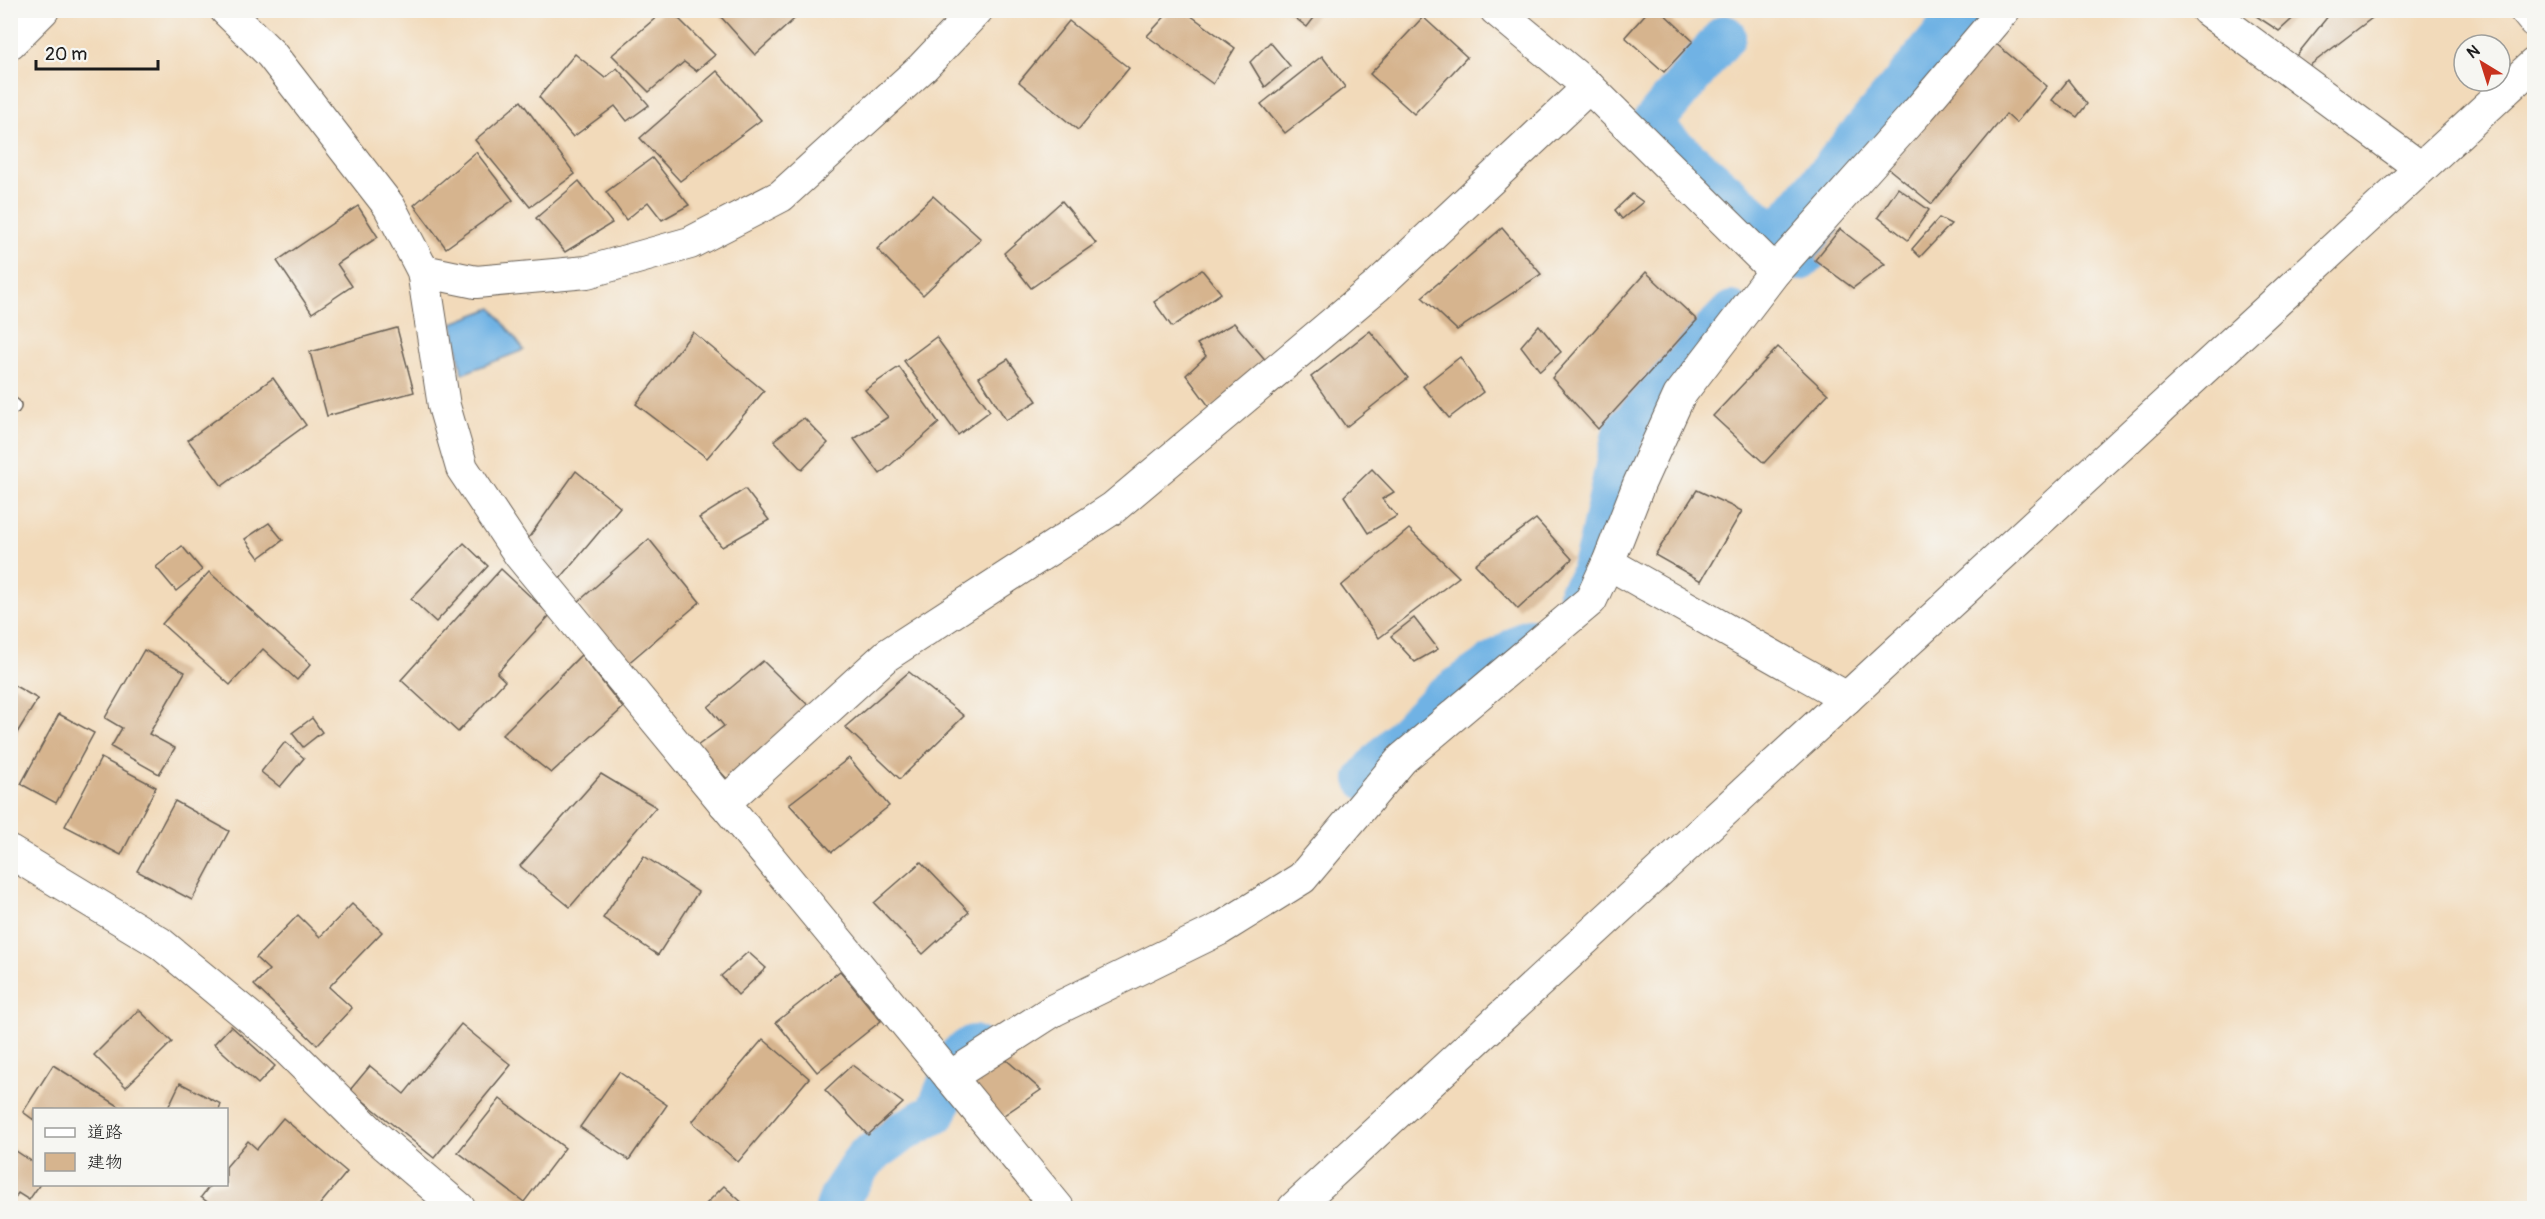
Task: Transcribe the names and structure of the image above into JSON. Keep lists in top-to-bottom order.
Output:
{
  "legend": ["道路", "建物"],
  "scale_bar": "20 m",
  "north": "top left"
}
